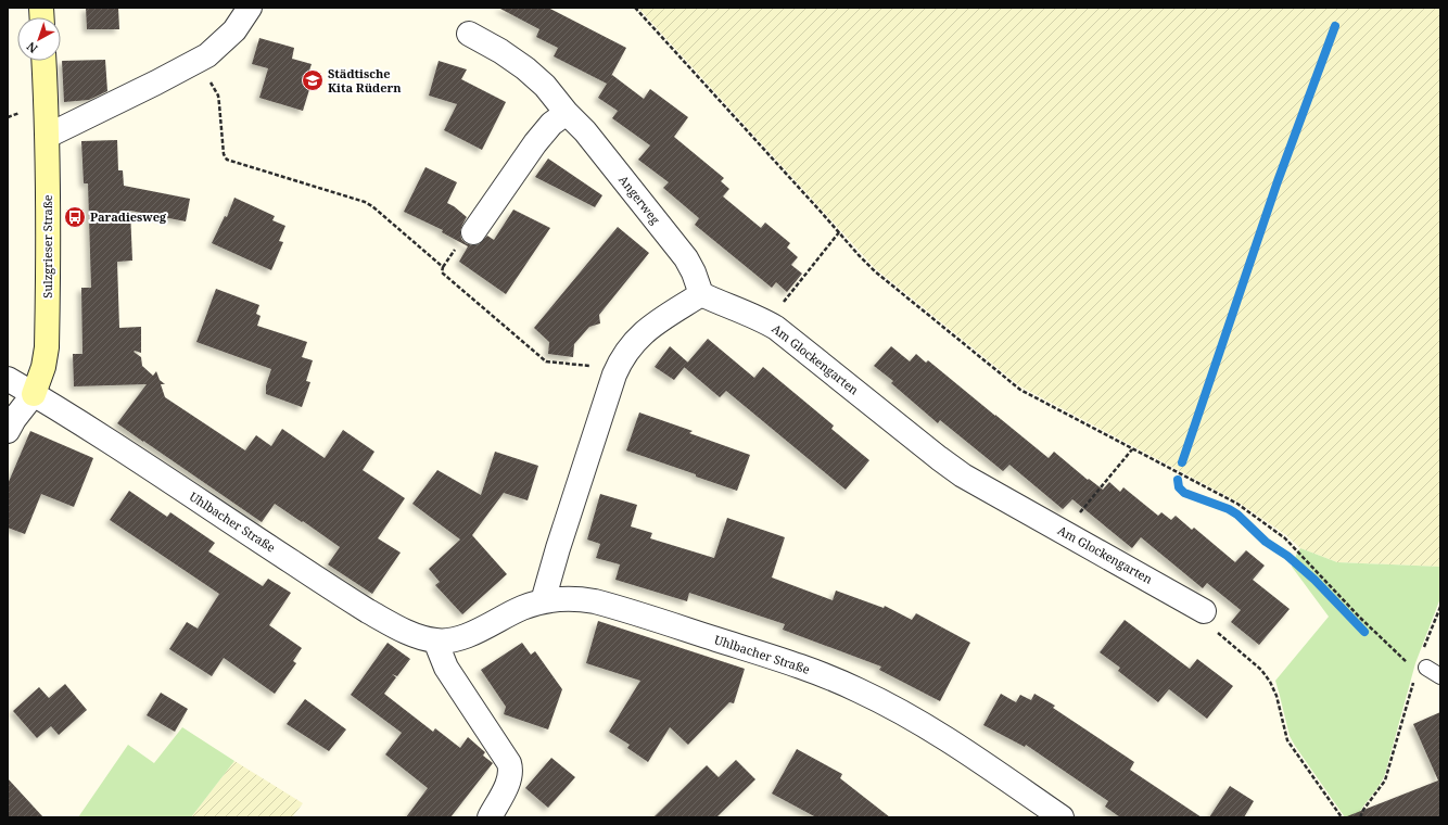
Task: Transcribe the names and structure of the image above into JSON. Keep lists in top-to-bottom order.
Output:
{
  "streets": {
    "street": [
      "Angerweg",
      "Sulzgrieser Straße",
      "Am Glockengarten",
      "Uhlbacher Straße"
    ]
  },
  "crossings": [
    ["Angerweg", "Am Glockengarten"],
    ["Sulzgrieser Straße", "Uhlbacher Straße"]
  ],
  "places": {
    "school or university": ["Städtische Kita Rüdern"],
    "bus stop": ["Paradiesweg"]
  },
  "north": "bottom left"
}
